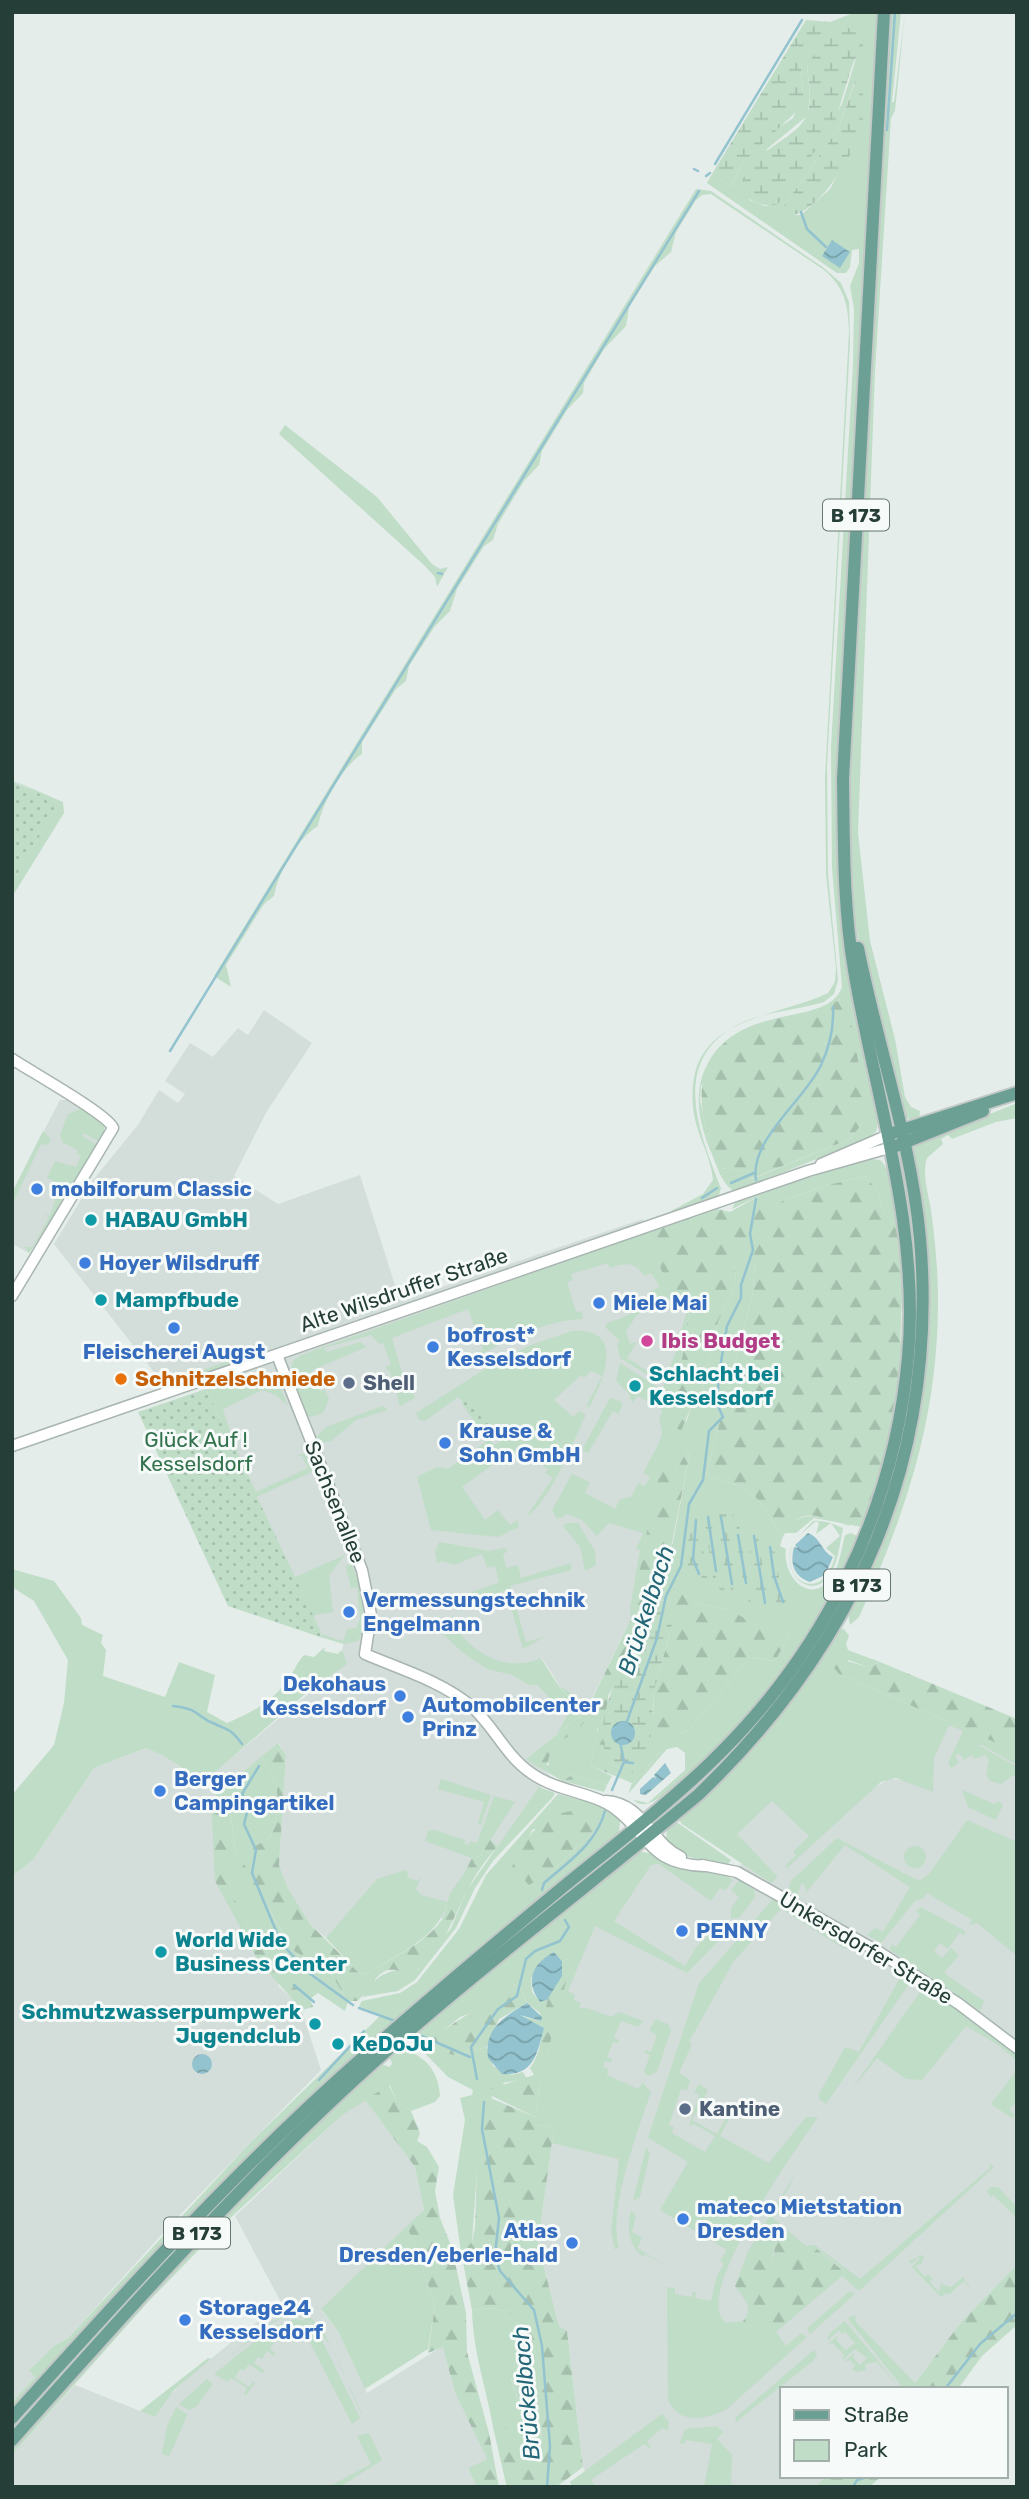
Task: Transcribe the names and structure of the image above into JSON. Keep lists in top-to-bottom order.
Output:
{
  "streets": {
    "main road": ["B 173", "Alte Wilsdruffer Straße"],
    "street": ["Sachsenallee", "Unkersdorfer Straße"]
  },
  "crossings": [
    ["B 173", "Alte Wilsdruffer Straße"],
    ["B 173", "Unkersdorfer Straße"],
    ["Alte Wilsdruffer Straße", "Sachsenallee"],
    ["Sachsenallee", "Unkersdorfer Straße"]
  ],
  "water": ["Brückelbach"],
  "parks": ["Glück Auf ! Kesselsdorf"],
  "places": [
    "mobilforum Classic",
    "HABAU GmbH",
    "Hoyer Wilsdruff",
    "Mampfbude",
    "Miele Mai",
    "Fleischerei Augst",
    "Ibis Budget",
    "bofrost* Kesselsdorf",
    "Schnitzelschmiede",
    "Shell",
    "Schlacht bei Kesselsdorf",
    "Krause & Sohn GmbH",
    "Vermessungstechnik Engelmann",
    "Dekohaus Kesselsdorf",
    "Automobilcenter Prinz",
    "Berger Campingartikel",
    "PENNY",
    "World Wide Business Center",
    "Schmutzwasserpumpwerk Jugendclub",
    "KeDoJu",
    "Kantine",
    "mateco Mietstation Dresden",
    "Atlas Dresden/eberle-hald",
    "Storage24 Kesselsdorf"
  ],
  "legend": ["Straße", "Park"]
}
